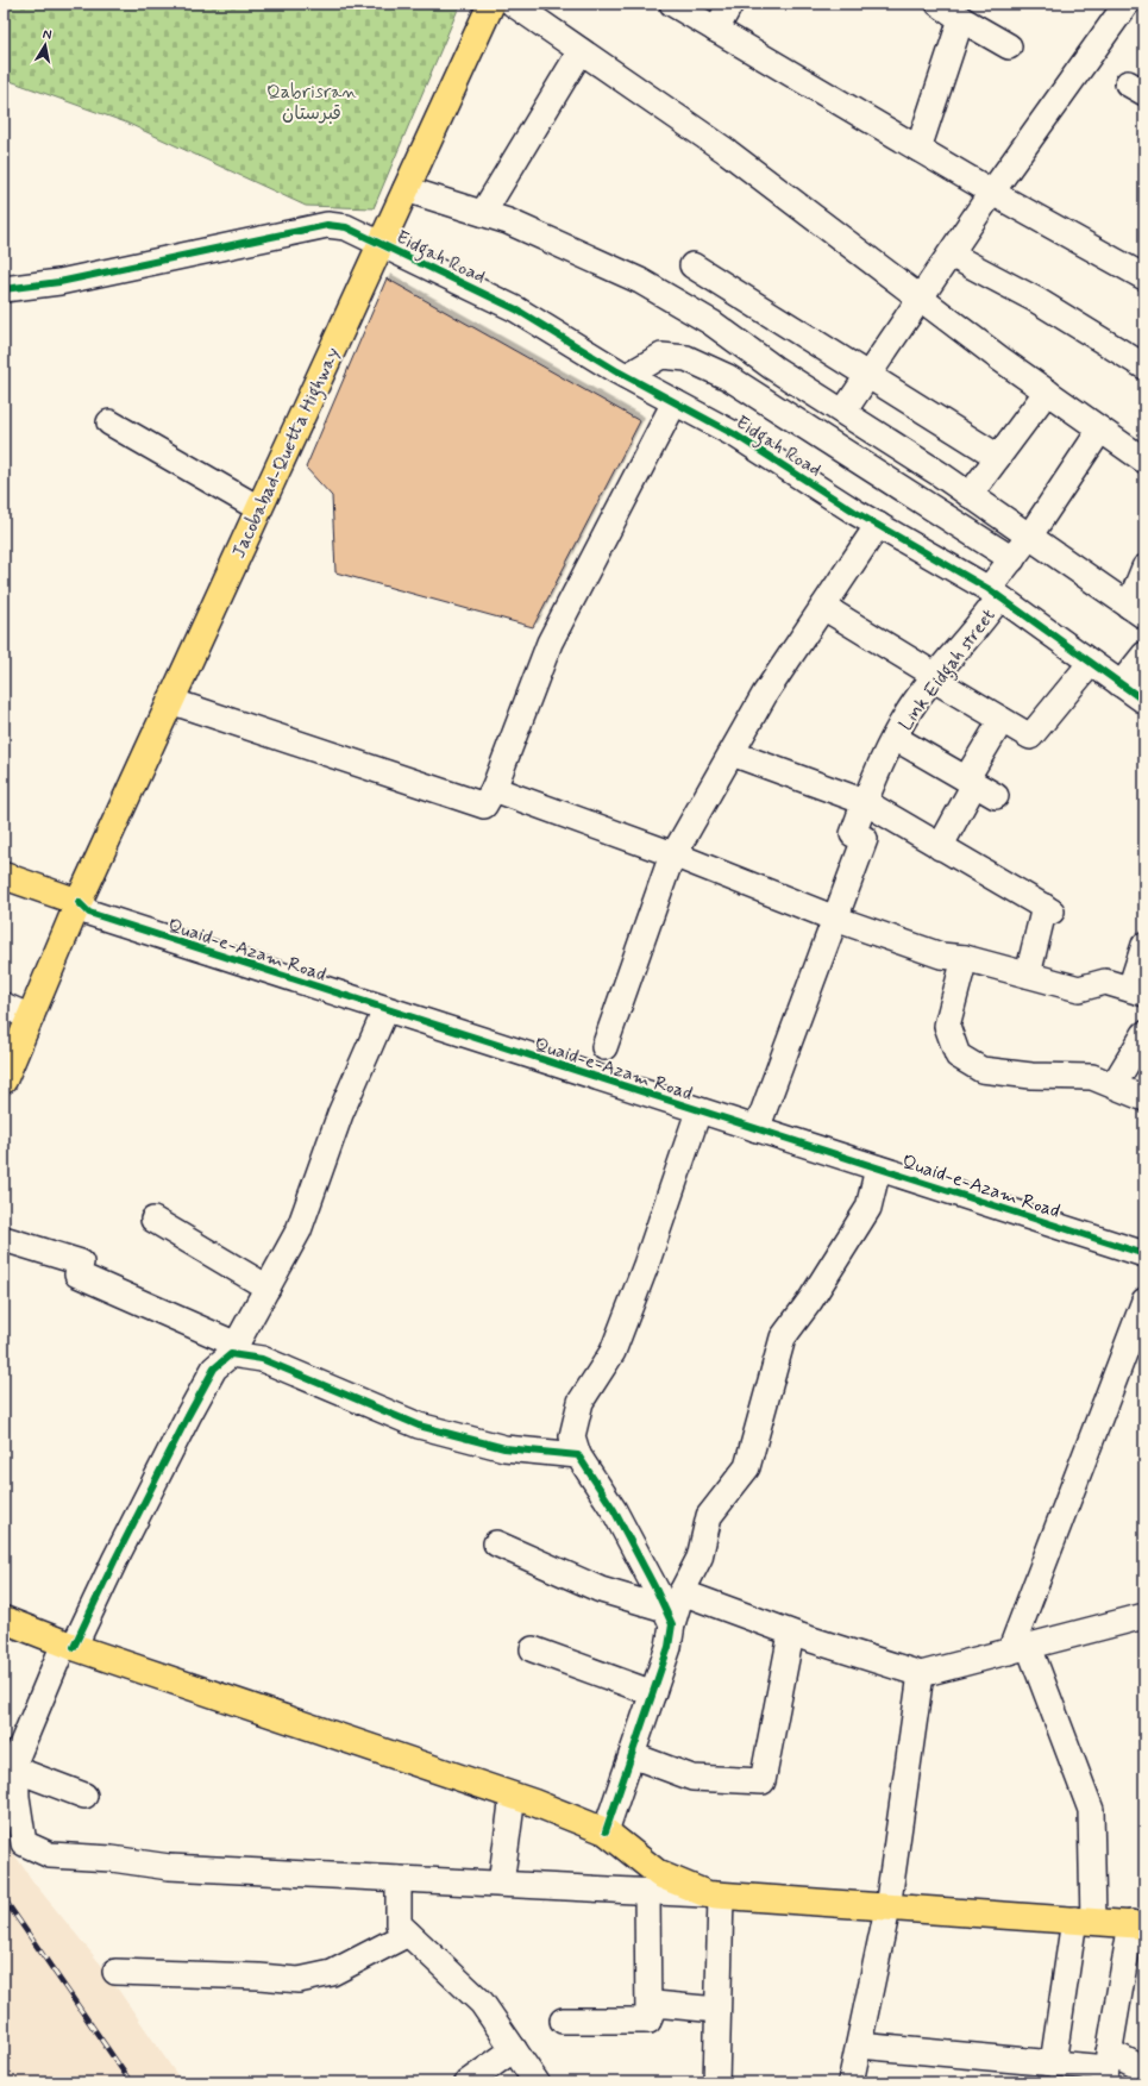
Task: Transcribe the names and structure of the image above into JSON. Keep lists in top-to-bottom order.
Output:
{
  "streets": {
    "main road": ["Jacobabad-Quetta Highway"],
    "street": ["Eidgah Road", "Link Eidgah street", "Quaid-e-Azam Road"]
  },
  "crossings": [
    ["Eidgah Road", "Jacobabad-Quetta Highway"],
    ["Eidgah Road", "Link Eidgah street"],
    ["Jacobabad-Quetta Highway", "Quaid-e-Azam Road"]
  ],
  "parks": ["Qabrisran قبرستان"],
  "north": "top"
}
